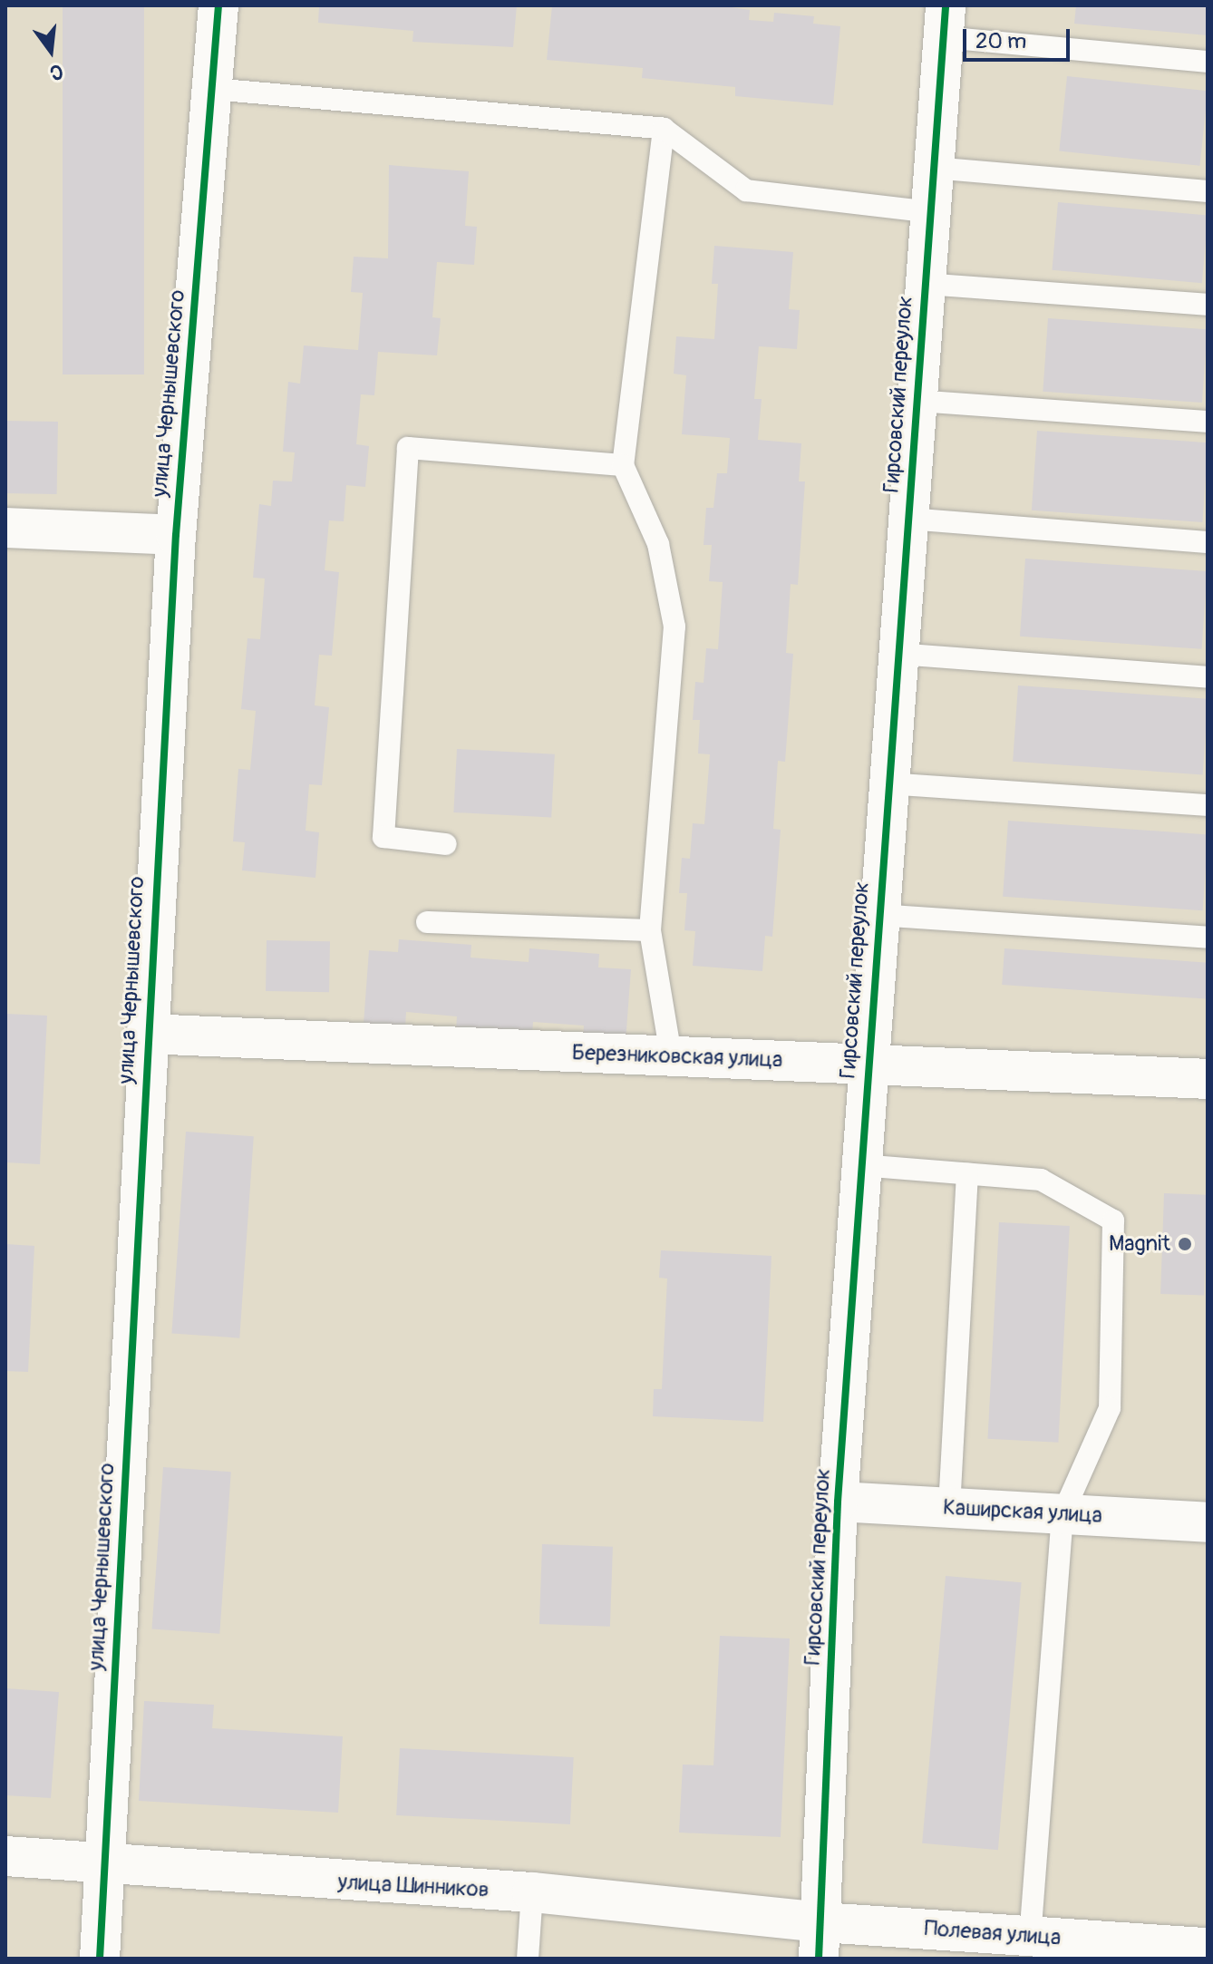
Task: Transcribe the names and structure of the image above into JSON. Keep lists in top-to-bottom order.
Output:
{
  "streets": {
    "street": [
      "улица Чернышевского",
      "Гирсовский переулок",
      "Березниковская улица",
      "Каширская улица",
      "улица Шинников",
      "Полевая улица"
    ]
  },
  "crossings": [
    ["улица Чернышевского", "Березниковская улица"],
    ["улица Чернышевского", "улица Шинников"],
    ["Гирсовский переулок", "Березниковская улица"],
    ["Гирсовский переулок", "Каширская улица"],
    ["Гирсовский переулок", "улица Шинников"],
    ["Гирсовский переулок", "Полевая улица"],
    ["улица Шинников", "Полевая улица"]
  ],
  "places": ["Magnit"],
  "scale_bar": "20 m",
  "north": "bottom"
}
